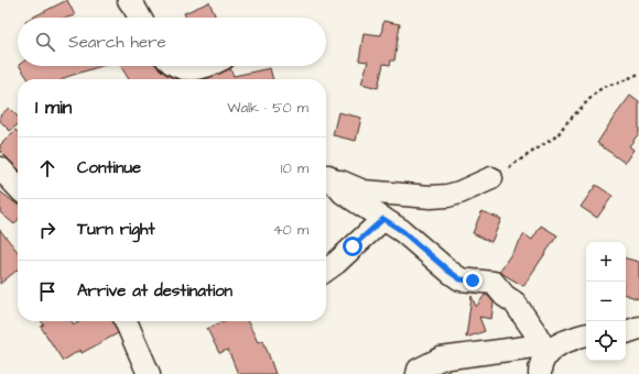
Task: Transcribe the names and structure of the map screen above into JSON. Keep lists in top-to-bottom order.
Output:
{
  "page": {
    "search": "Search here",
    "heading": ["1 min", "Walk · 50 m"],
    "list": [
      ["Continue", "10 m"],
      ["Turn right", "40 m"],
      "Arrive at destination"
    ],
    "map_buttons": ["+", "−"]
  }
}
